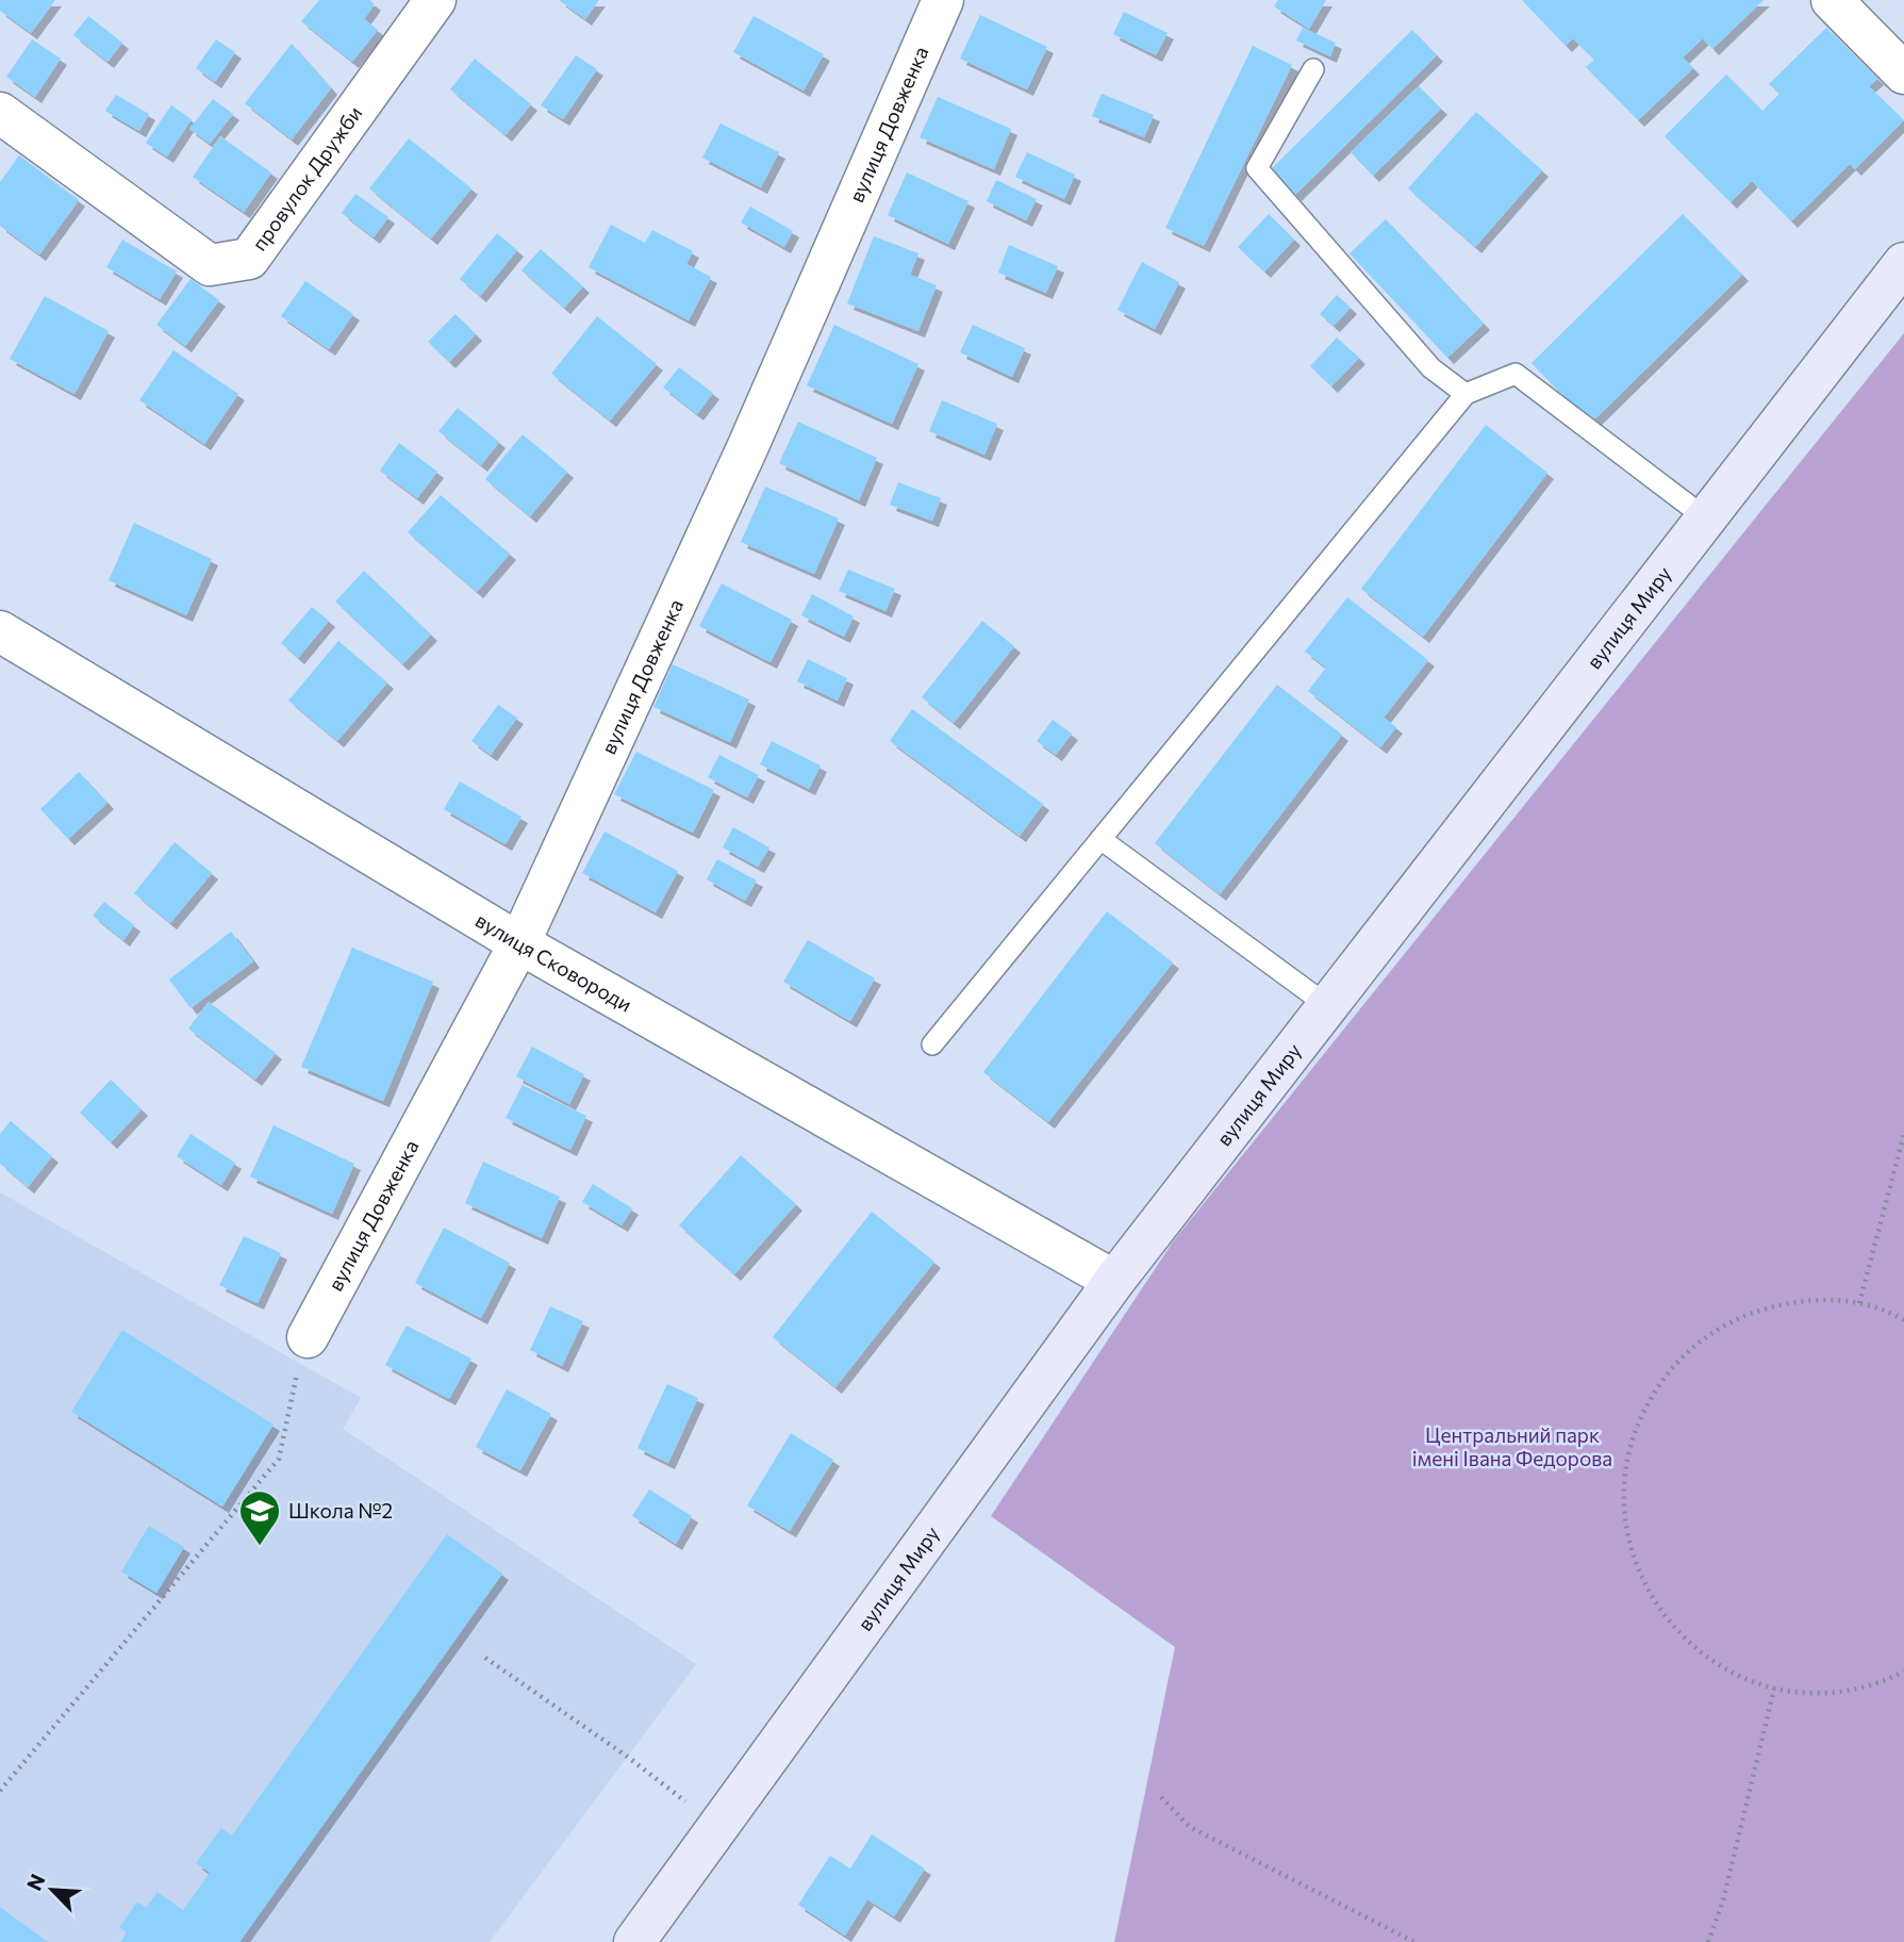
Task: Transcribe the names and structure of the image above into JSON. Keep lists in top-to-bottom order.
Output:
{
  "streets": {
    "main road": ["вулиця Миру"],
    "street": ["вулиця Довженка", "провулок Дружби", "вулиця Сковороди"]
  },
  "crossings": [
    ["вулиця Довженка", "вулиця Сковороди"],
    ["вулиця Миру", "вулиця Сковороди"]
  ],
  "parks": ["Центральний парк імені Івана Федорова"],
  "places": {
    "school or university": ["Школа №2"]
  },
  "north": "top left"
}
